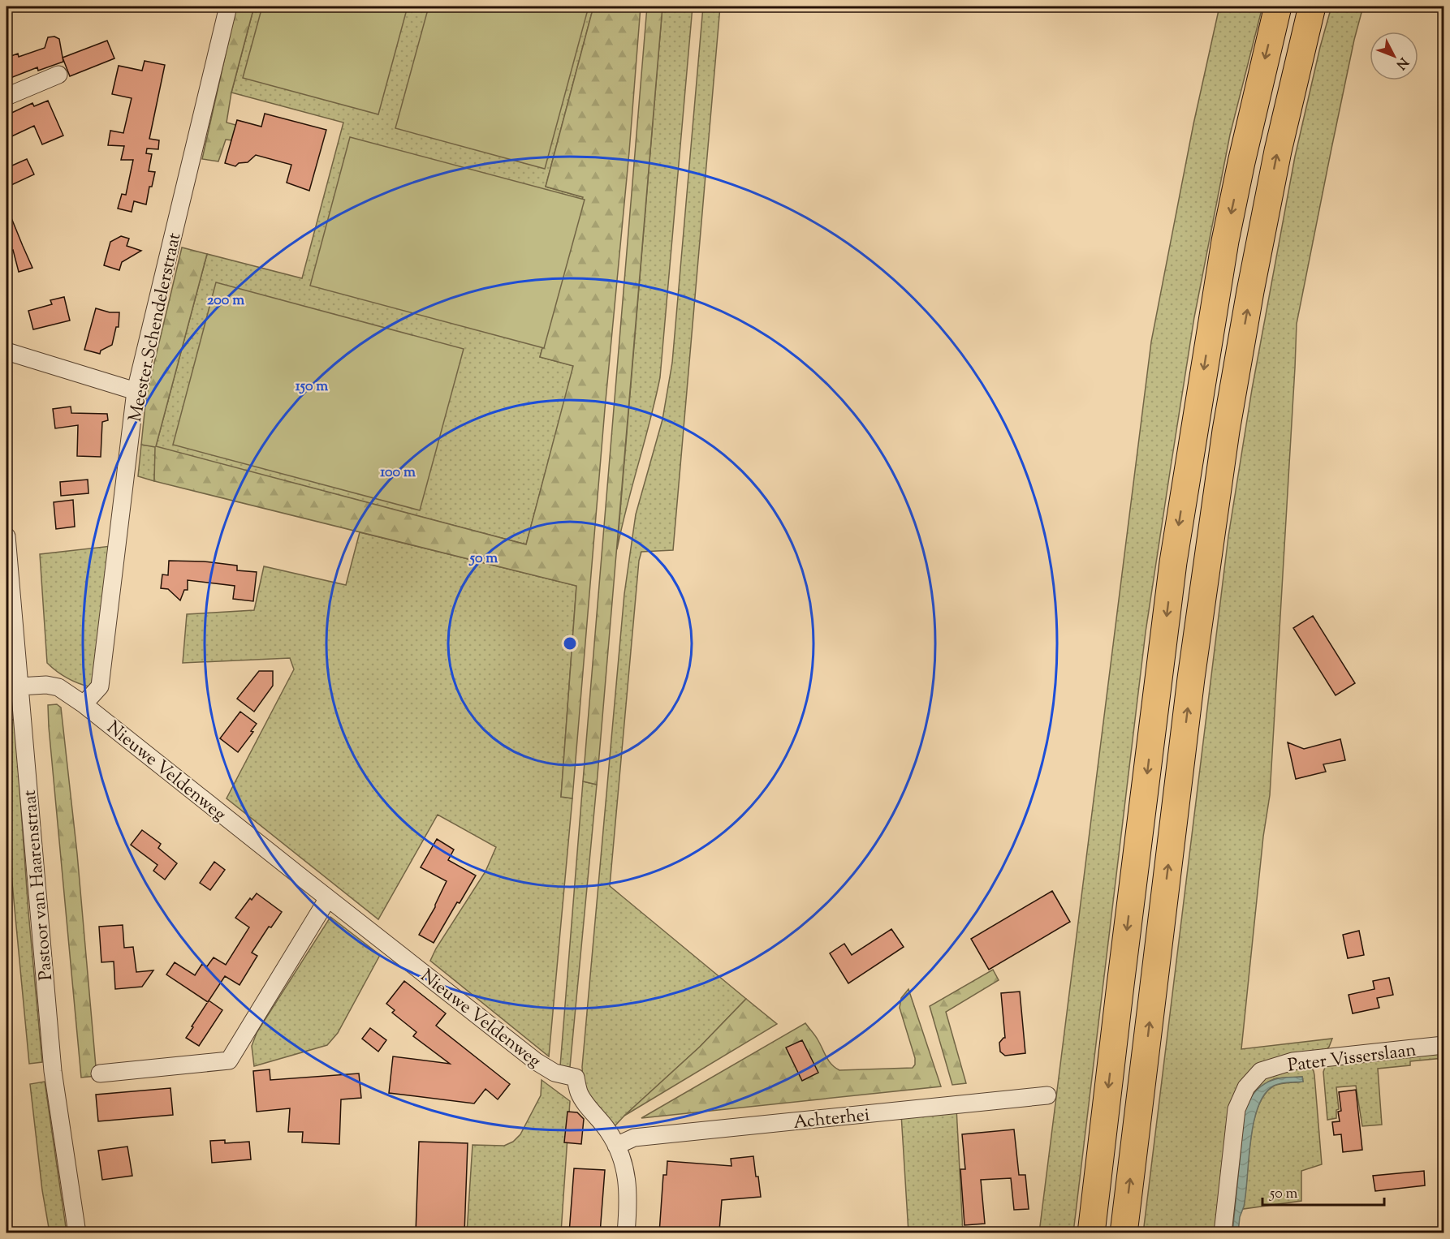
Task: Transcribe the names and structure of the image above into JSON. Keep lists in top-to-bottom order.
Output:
{
  "streets": {
    "street": [
      "Meester Schendelerstraat",
      "Nieuwe Veldenweg",
      "Pastoor van Haarenstraat",
      "Pater Visserslaan",
      "Achterhei"
    ]
  },
  "crossings": [
    ["Meester Schendelerstraat", "Nieuwe Veldenweg"],
    ["Nieuwe Veldenweg", "Pastoor van Haarenstraat"],
    ["Nieuwe Veldenweg", "Achterhei"]
  ],
  "scale_bar": "50 m",
  "north": "bottom right",
  "rings": [
    "200 m",
    "150 m",
    "100 m",
    "50 m"
  ]
}
